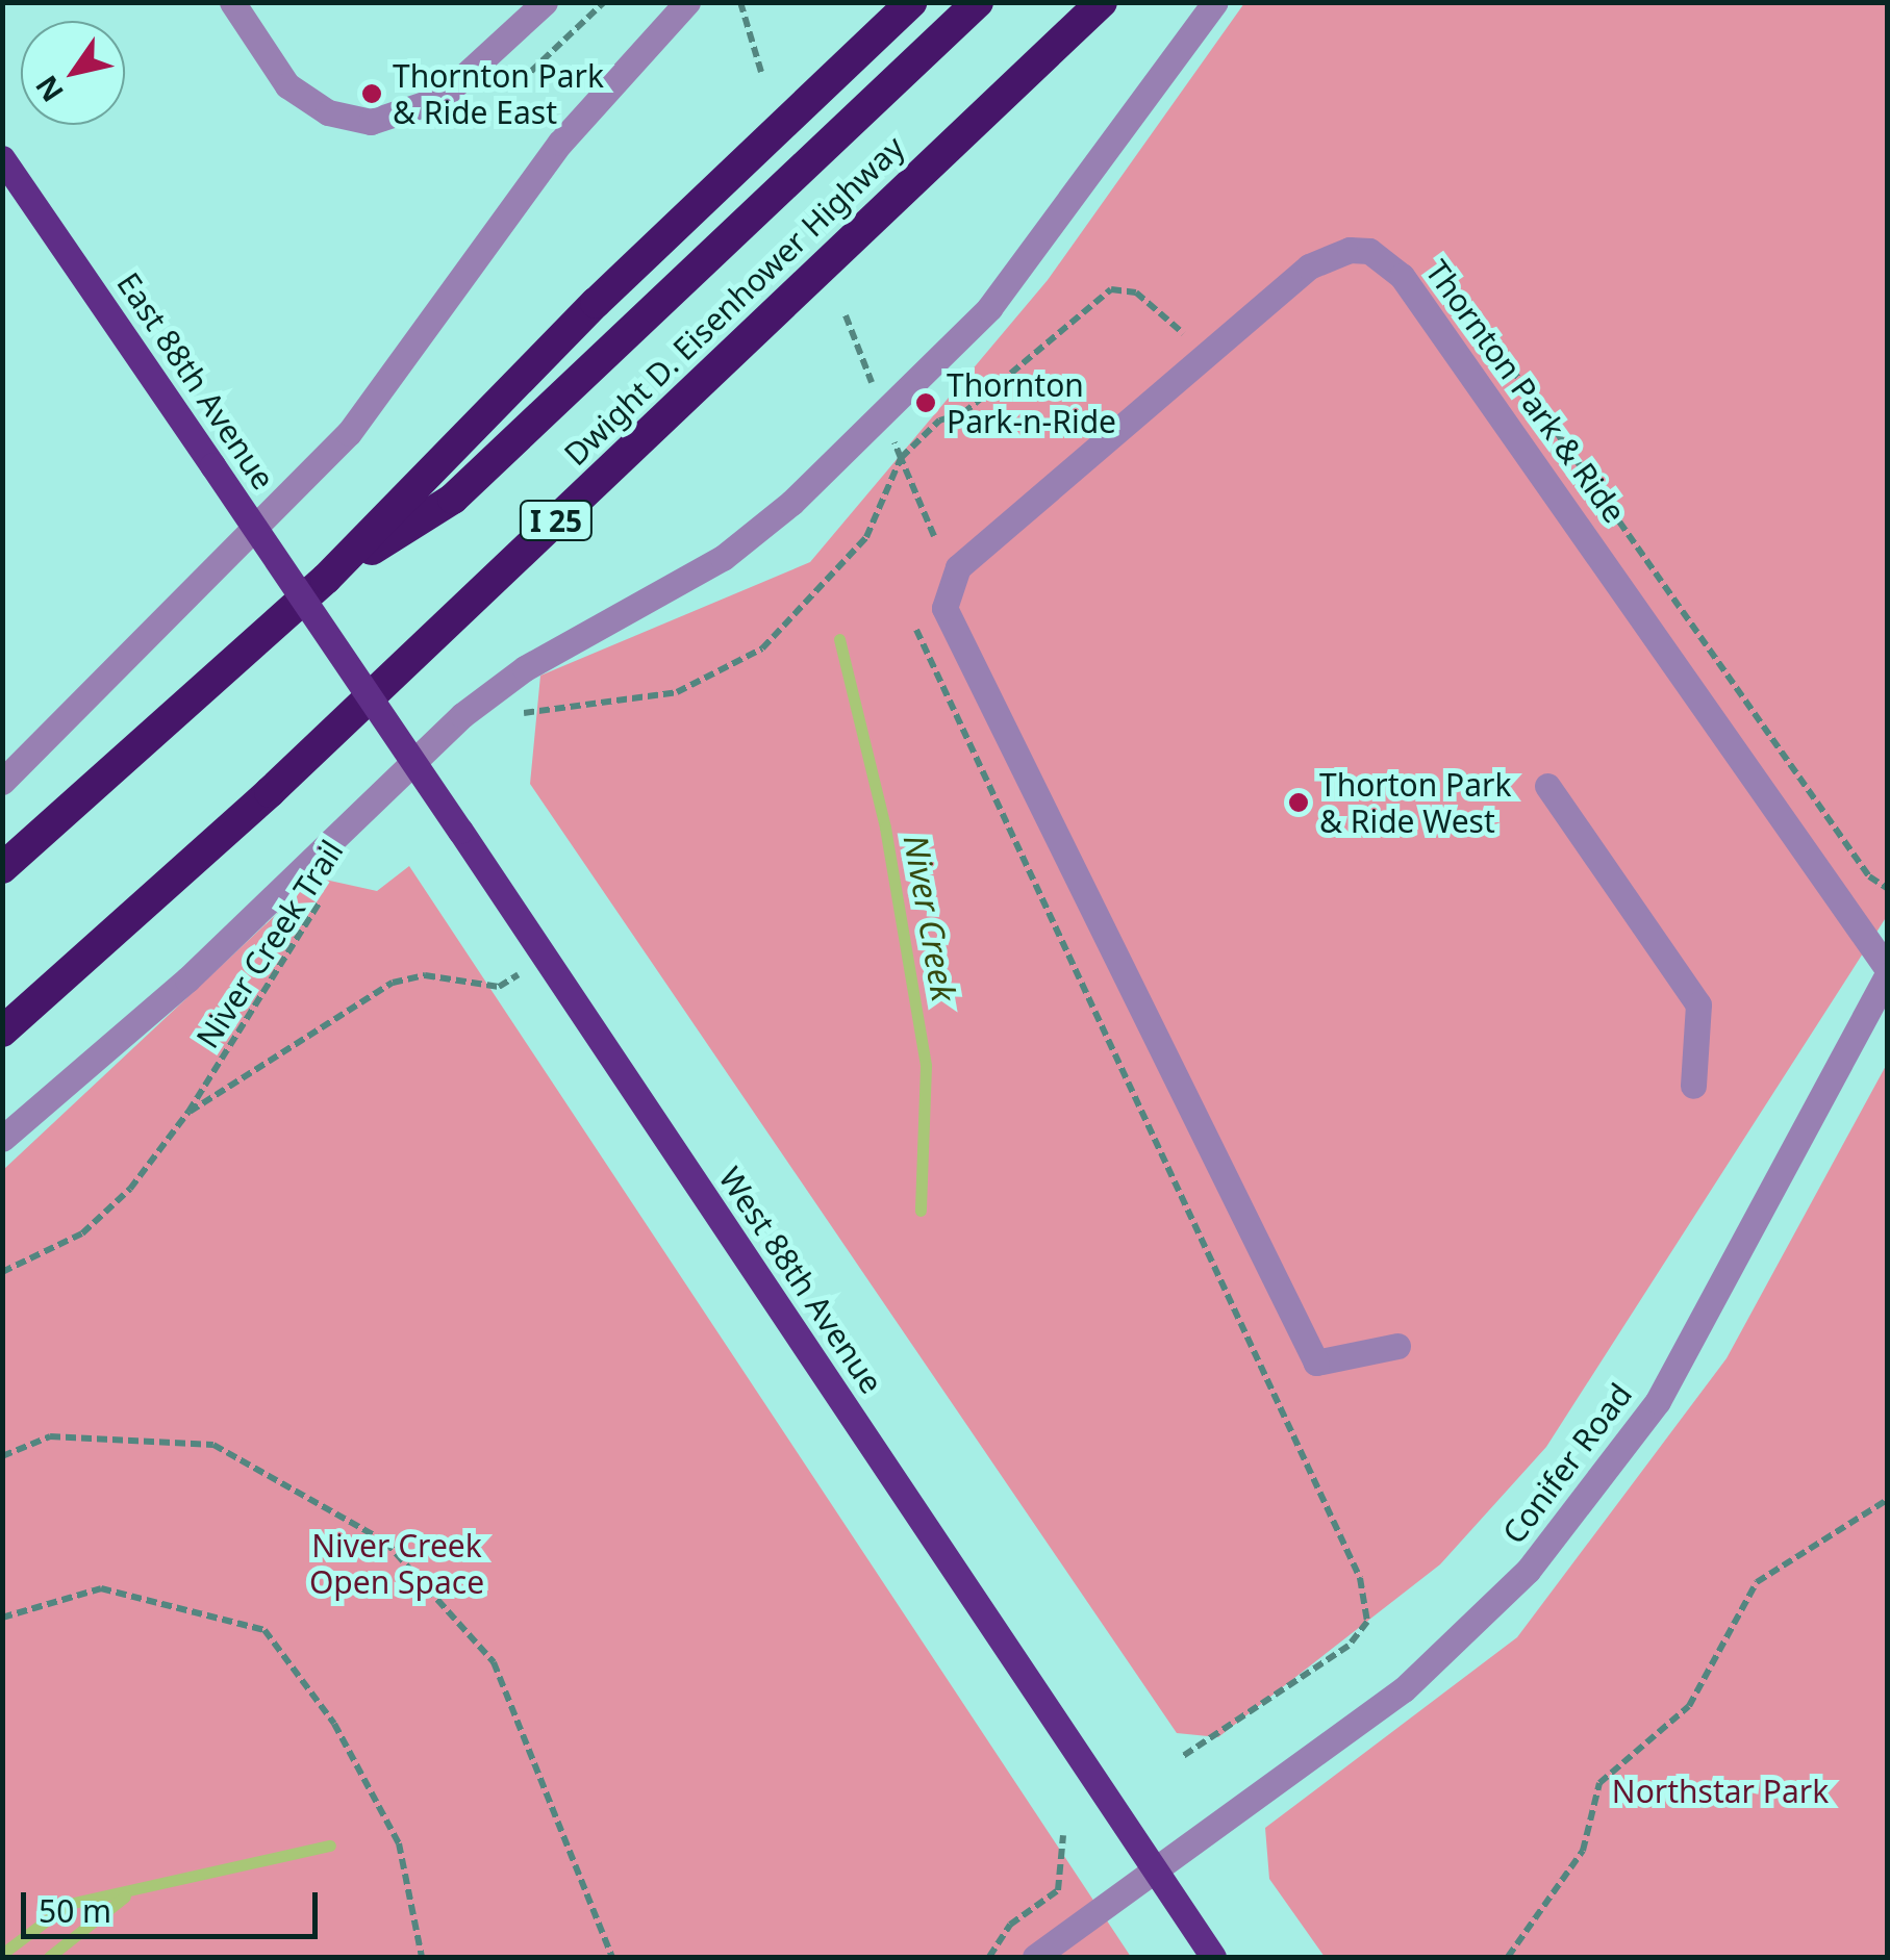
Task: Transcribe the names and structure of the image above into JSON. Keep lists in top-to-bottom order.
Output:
{
  "streets": {
    "highway": ["Dwight D. Eisenhower Highway", "I 25"],
    "main road": ["East 88th Avenue", "West 88th Avenue"],
    "street": ["Thornton Park & Ride", "Conifer Road"],
    "path": ["Niver Creek Trail"]
  },
  "crossings": [
    ["East 88th Avenue", "West 88th Avenue"],
    ["Thornton Park & Ride", "Conifer Road"],
    ["West 88th Avenue", "Conifer Road"]
  ],
  "water": ["Niver Creek"],
  "parks": ["Niver Creek Open Space", "Northstar Park"],
  "places": ["Thornton Park & Ride East", "Thornton Park-n-Ride", "Thorton Park & Ride West"],
  "scale_bar": "50 m",
  "north": "bottom left"
}
